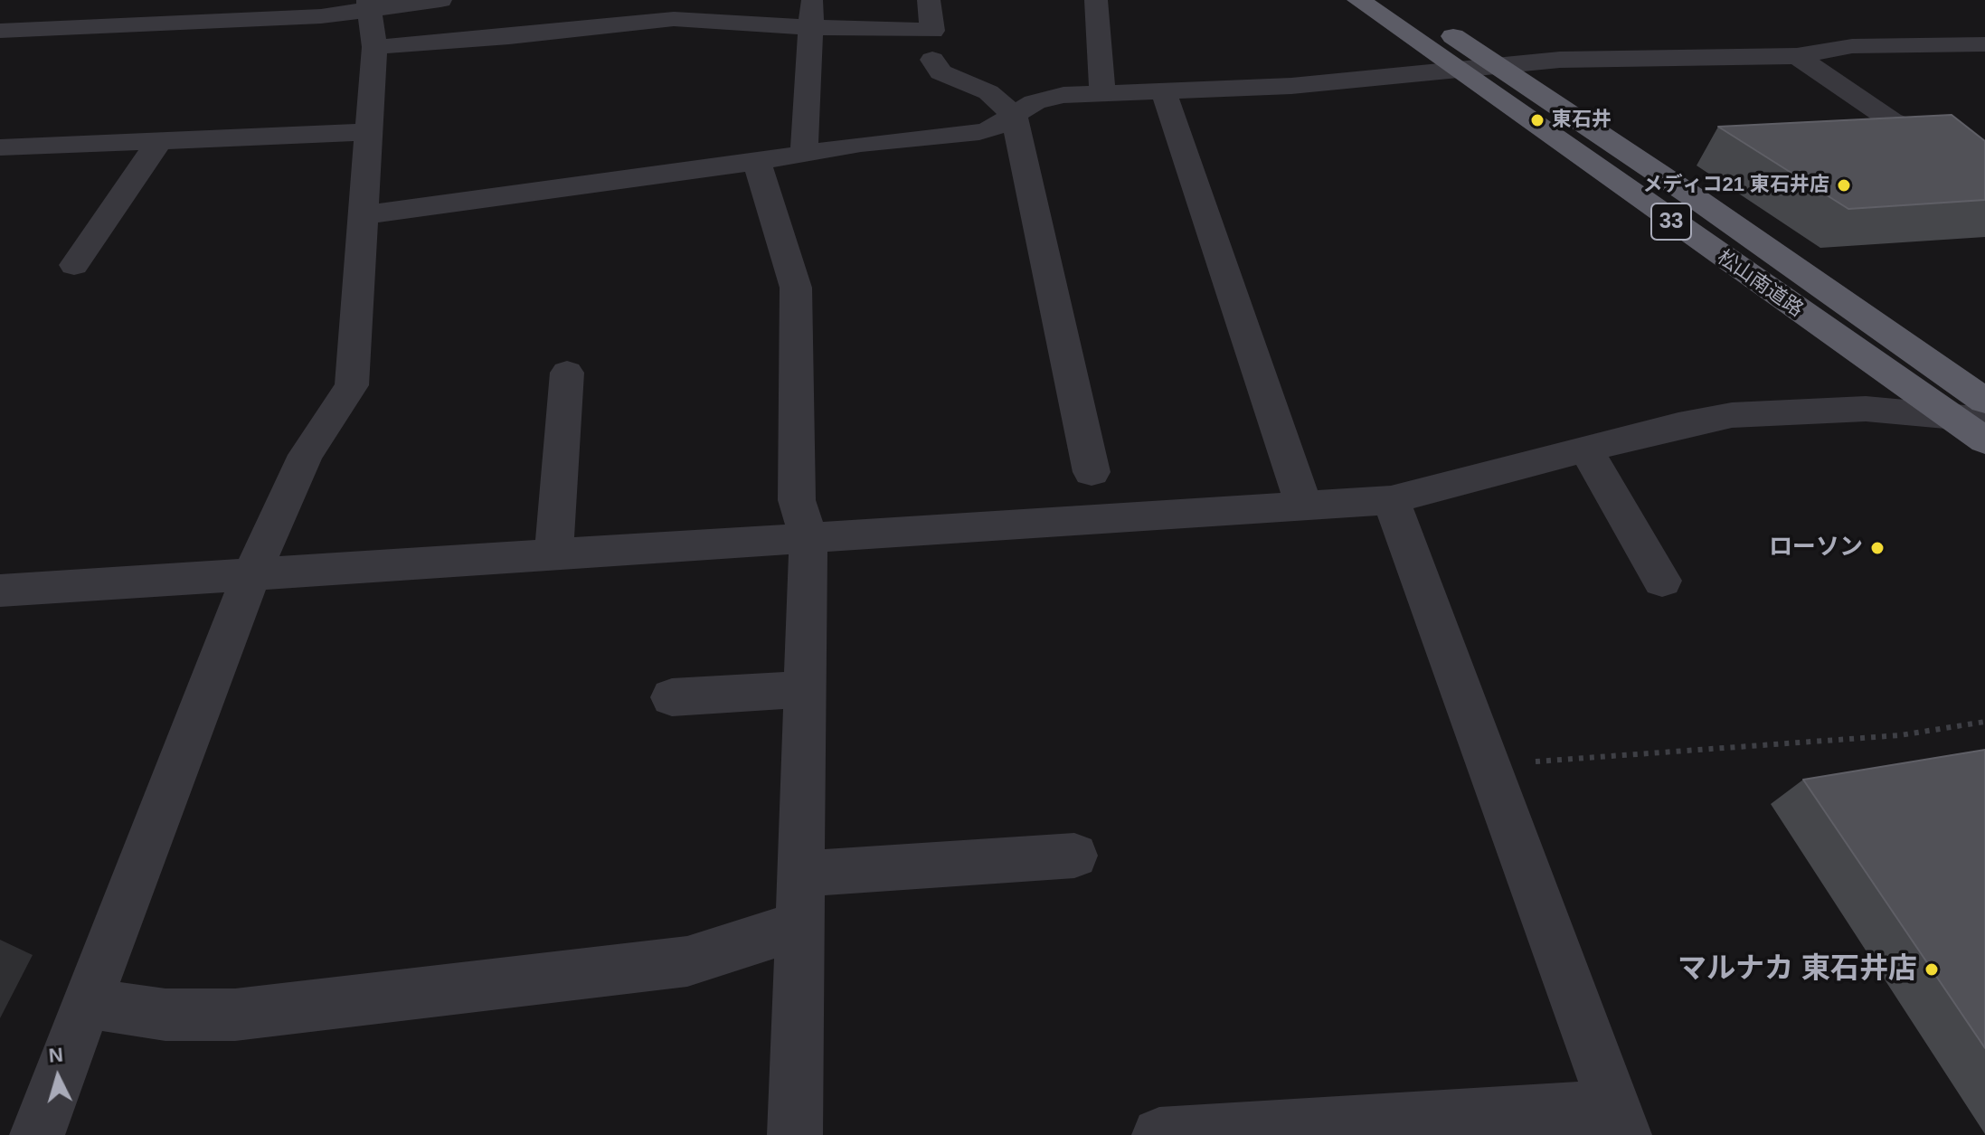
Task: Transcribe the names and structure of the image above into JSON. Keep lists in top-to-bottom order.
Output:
{
  "streets": {
    "highway": ["33", "松山南道路"]
  },
  "places": [
    "東石井",
    "メディコ21 東石井店",
    "ローソン",
    "マルナカ 東石井店"
  ],
  "north": "top"
}
